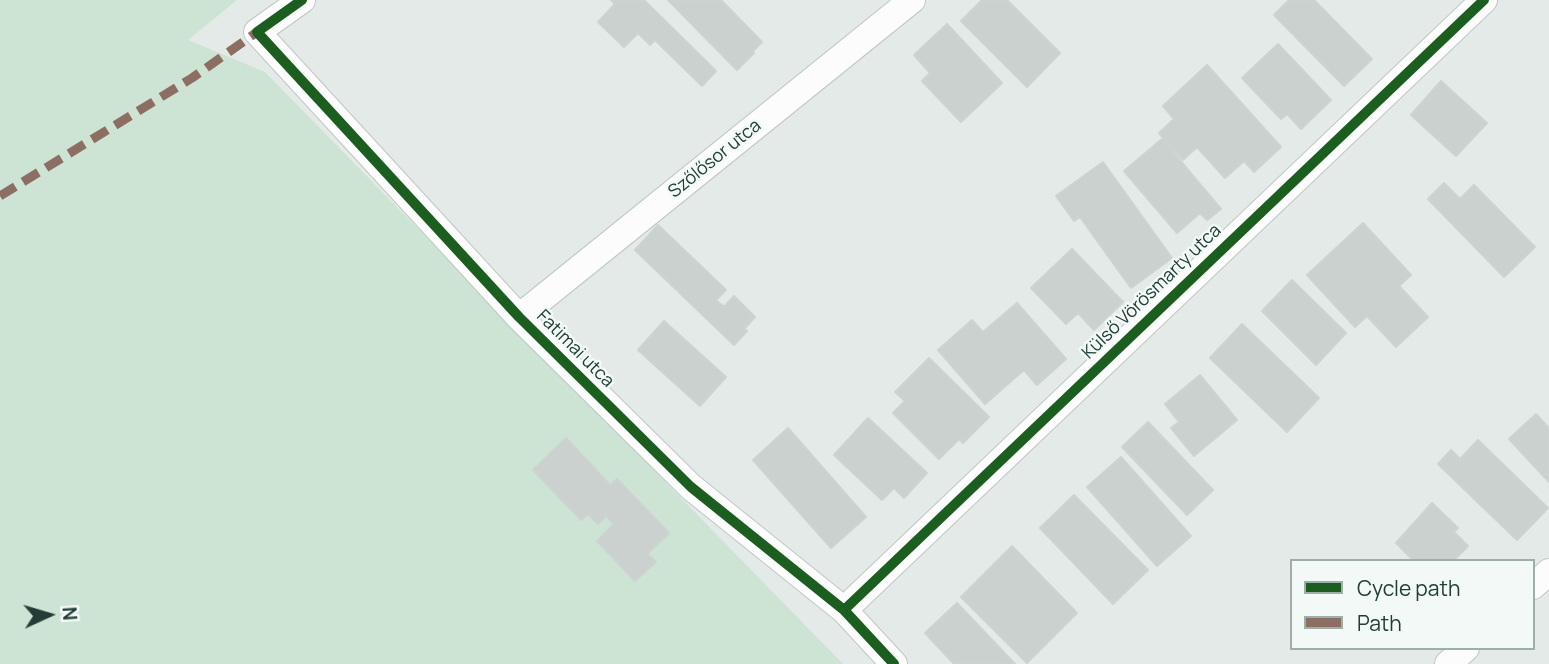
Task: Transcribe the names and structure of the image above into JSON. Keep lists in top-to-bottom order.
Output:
{
  "streets": {
    "street": ["Szőlősor utca", "Külső Vörösmarty utca", "Fatimai utca"]
  },
  "crossings": [
    ["Szőlősor utca", "Fatimai utca"],
    ["Külső Vörösmarty utca", "Fatimai utca"]
  ],
  "legend": ["Cycle path", "Path"],
  "north": "right"
}
